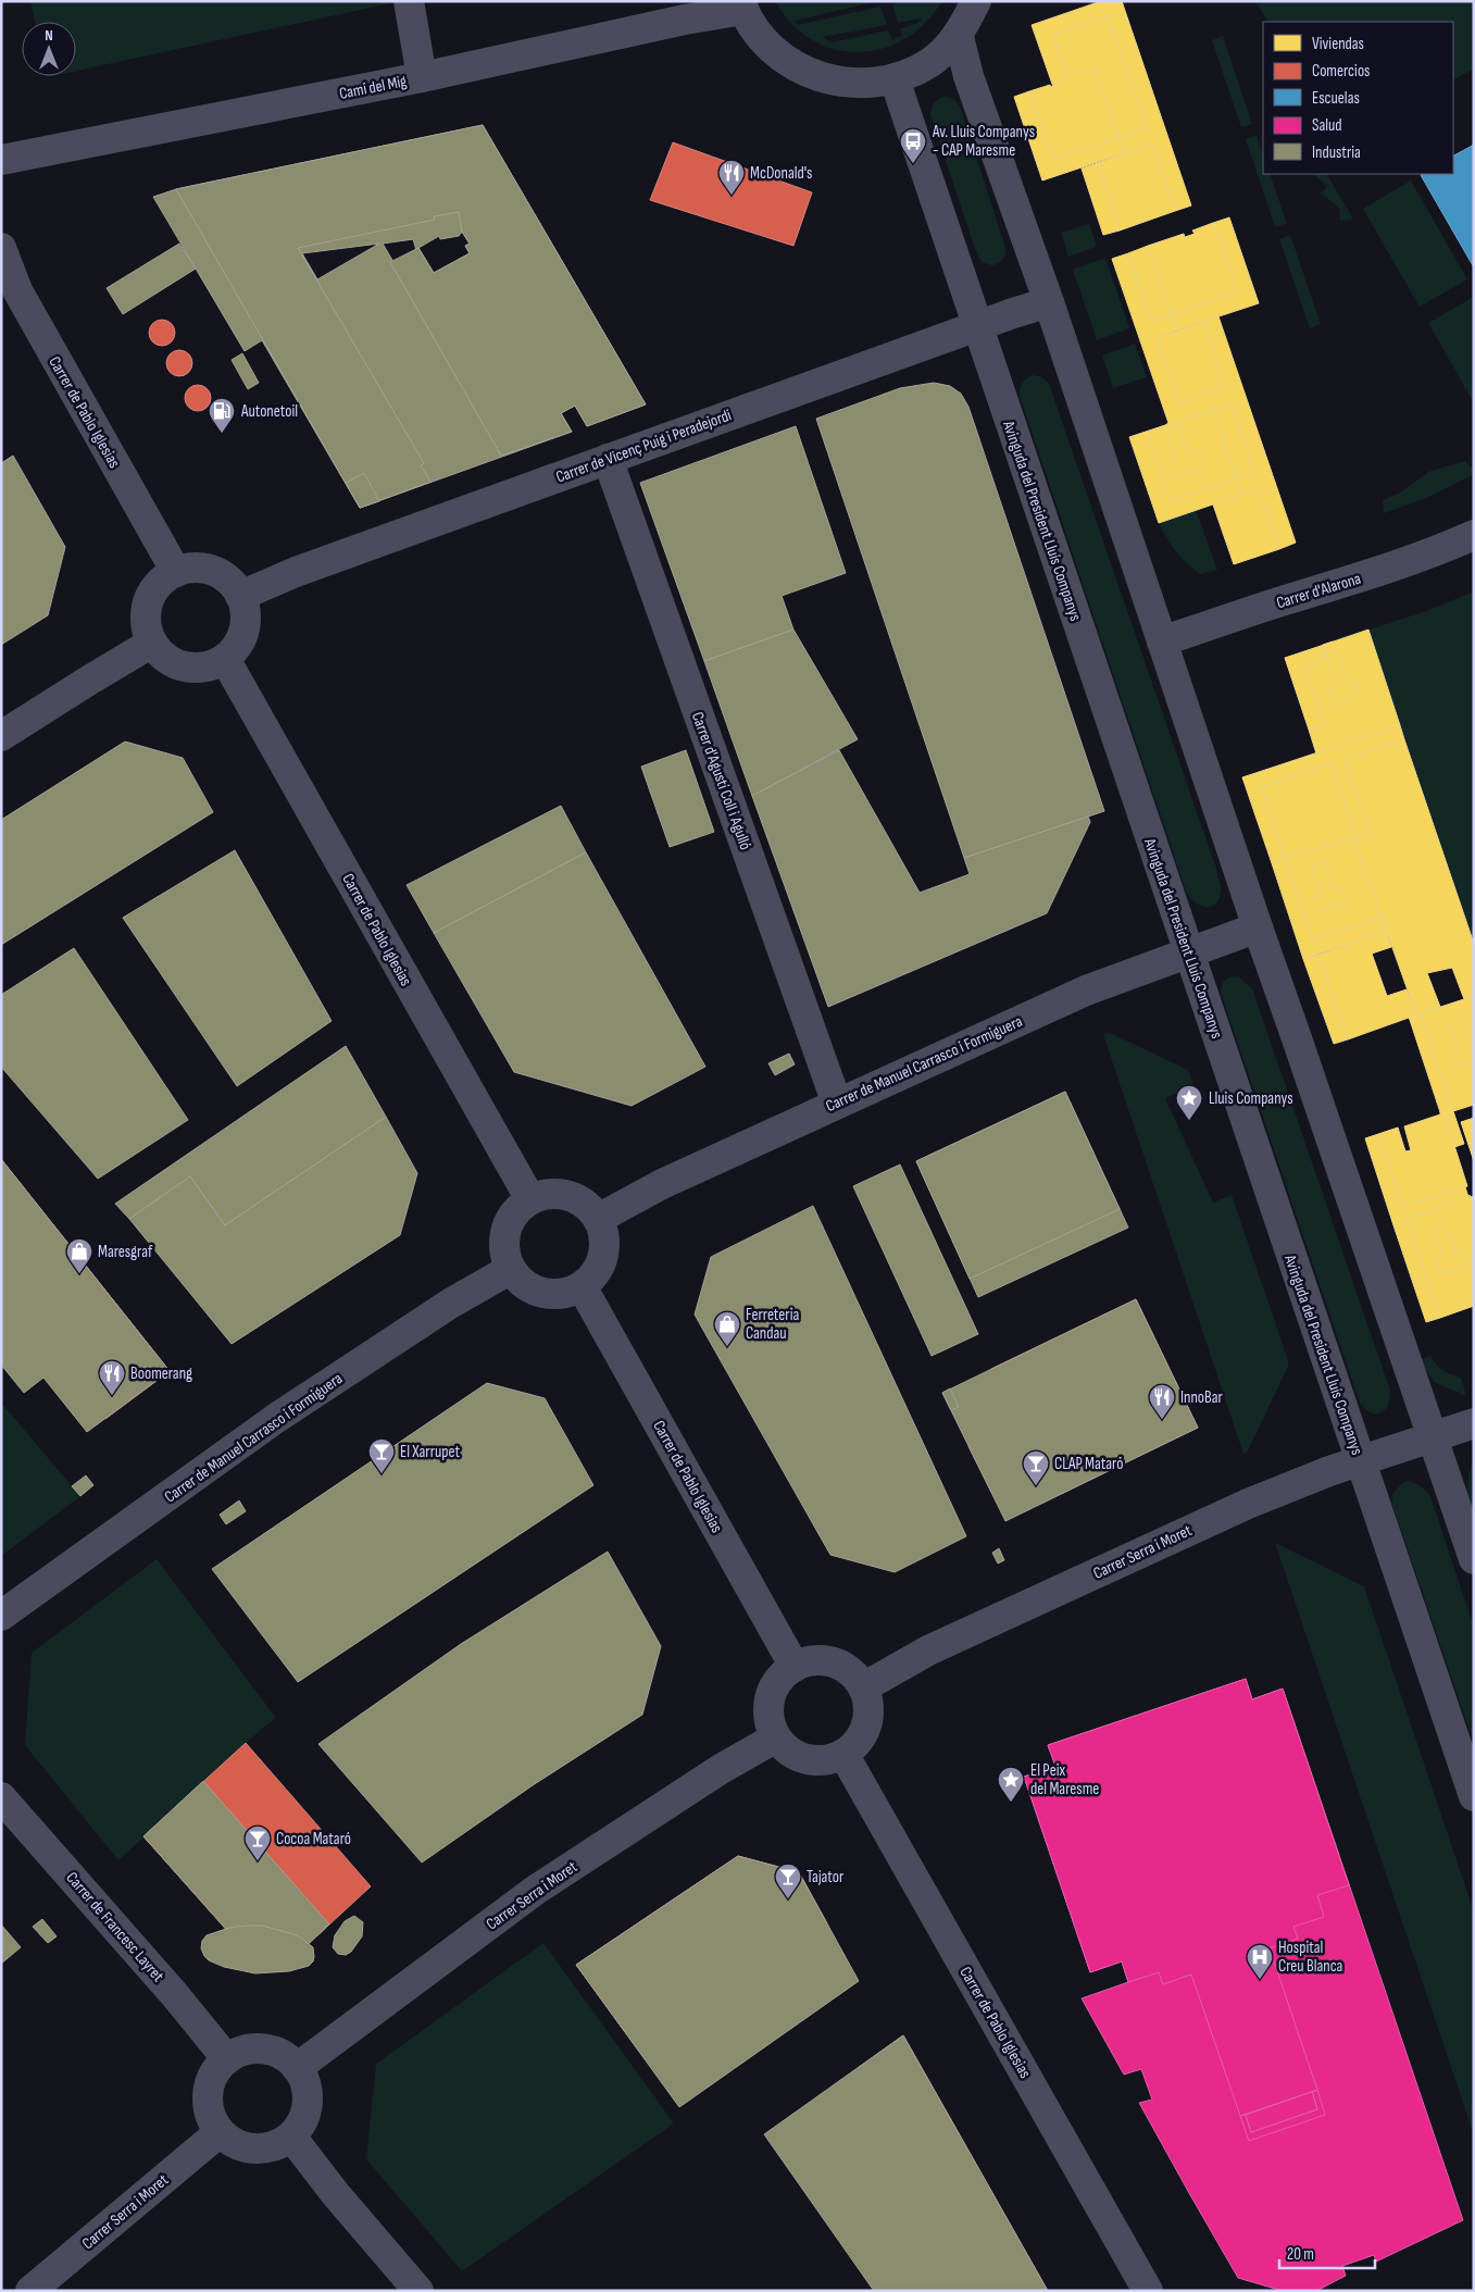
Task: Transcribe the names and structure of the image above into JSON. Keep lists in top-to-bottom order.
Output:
{
  "streets": {
    "street": [
      "Camí del Mig",
      "Carrer de Pablo Iglesias",
      "Carrer de Vicenç Puig i Peradejordi",
      "Avinguda del President Lluís Companys",
      "Carrer d'Alarona",
      "Carrer d'Agustí Coll i Agulló",
      "Carrer de Manuel Carrasco i Formiguera",
      "Carrer Serra i Moret",
      "Carrer de Francesc Layret"
    ]
  },
  "crossings": [
    ["Carrer de Pablo Iglesias", "Carrer de Vicenç Puig i Peradejordi"],
    ["Carrer de Pablo Iglesias", "Carrer de Manuel Carrasco i Formiguera"],
    ["Carrer de Pablo Iglesias", "Carrer Serra i Moret"],
    ["Carrer de Vicenç Puig i Peradejordi", "Avinguda del President Lluís Companys"],
    ["Carrer de Vicenç Puig i Peradejordi", "Carrer d'Agustí Coll i Agulló"],
    ["Avinguda del President Lluís Companys", "Carrer de Manuel Carrasco i Formiguera"],
    ["Avinguda del President Lluís Companys", "Carrer Serra i Moret"],
    ["Carrer d'Agustí Coll i Agulló", "Carrer de Manuel Carrasco i Formiguera"],
    ["Carrer Serra i Moret", "Carrer de Francesc Layret"]
  ],
  "places": {
    "bus stop": ["Av. Lluis Companys - CAP Maresme"],
    "restaurant": ["McDonald's", "Boomerang", "InnoBar"],
    "fuel station": ["Autonetoil"],
    "place": ["Lluis Companys", "El Peix del Maresme"],
    "shop": ["Maresgraf", "Ferreteria Candau"],
    "bar": [
      "El Xarrupet",
      "CLAP Mataró",
      "Cocoa Mataró",
      "Tajator"
    ],
    "hospital": ["Hospital Creu Blanca"]
  },
  "legend": [
    "Viviendas",
    "Comercios",
    "Escuelas",
    "Salud",
    "Industria"
  ],
  "scale_bar": "20 m",
  "north": "top"
}
